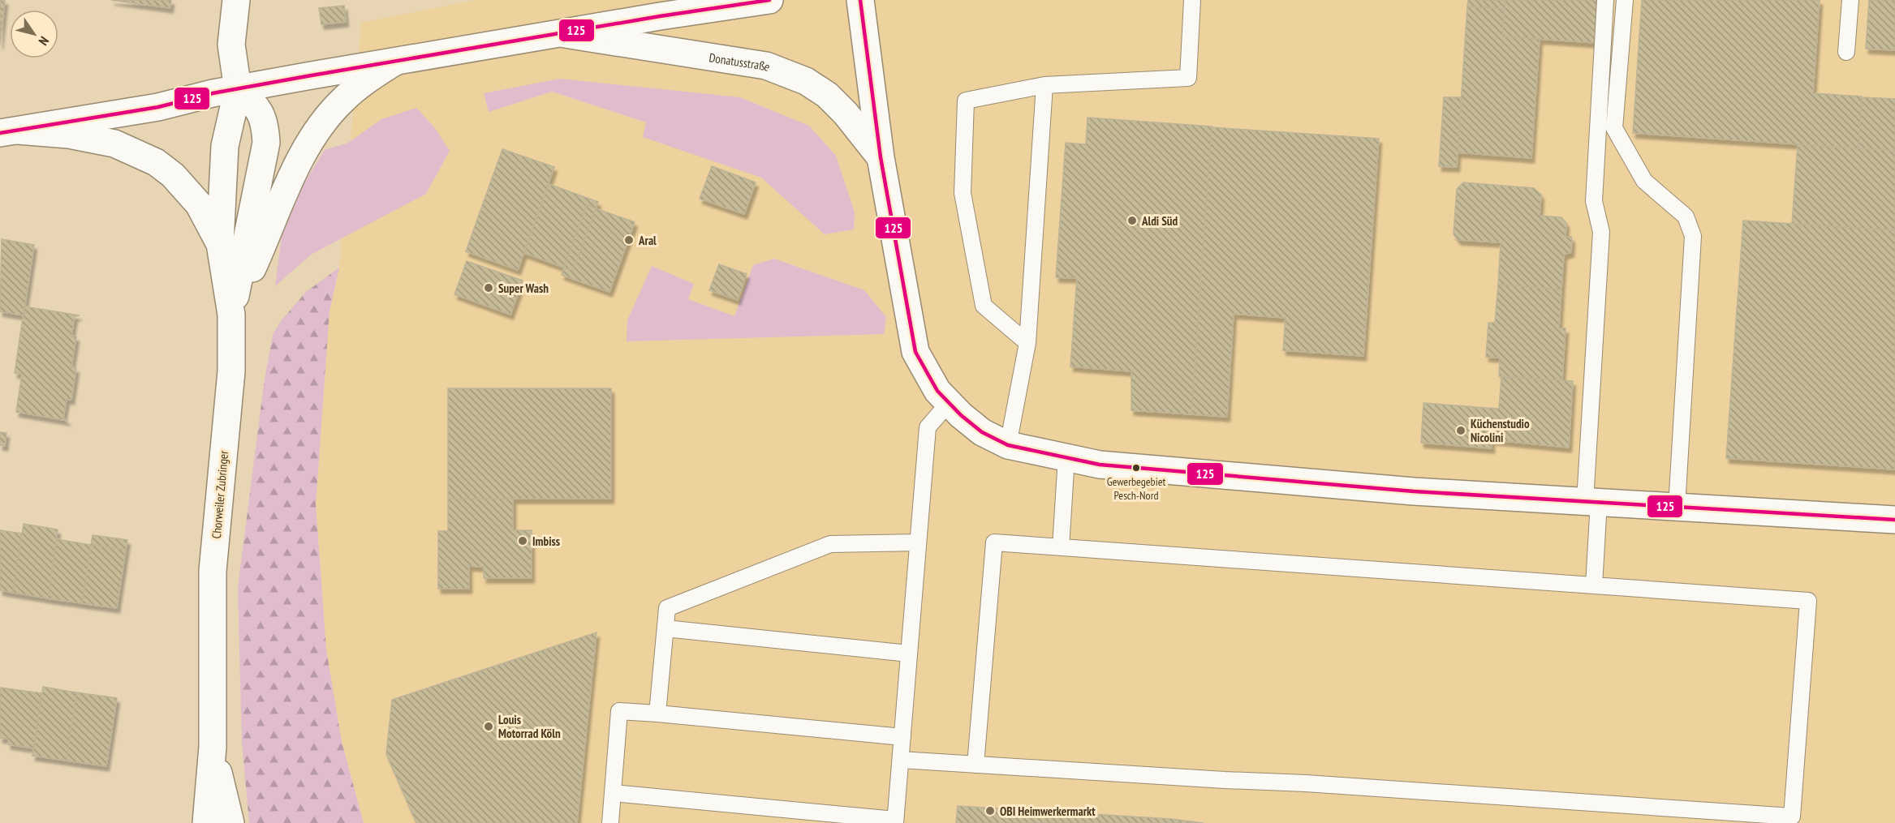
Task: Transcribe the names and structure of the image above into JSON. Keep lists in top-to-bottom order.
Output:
{
  "streets": {
    "main road": ["Donatusstraße", "Chorweiler Zubringer"]
  },
  "places": [
    "Aldi Süd",
    "Aral",
    "Super Wash",
    "Küchenstudio Nicolini",
    "Gewerbegebiet Pesch-Nord",
    "Imbiss",
    "Louis Motorrad Köln",
    "OBI Heimwerkermarkt"
  ],
  "lines": ["transit line 125"],
  "north": "bottom right"
}
